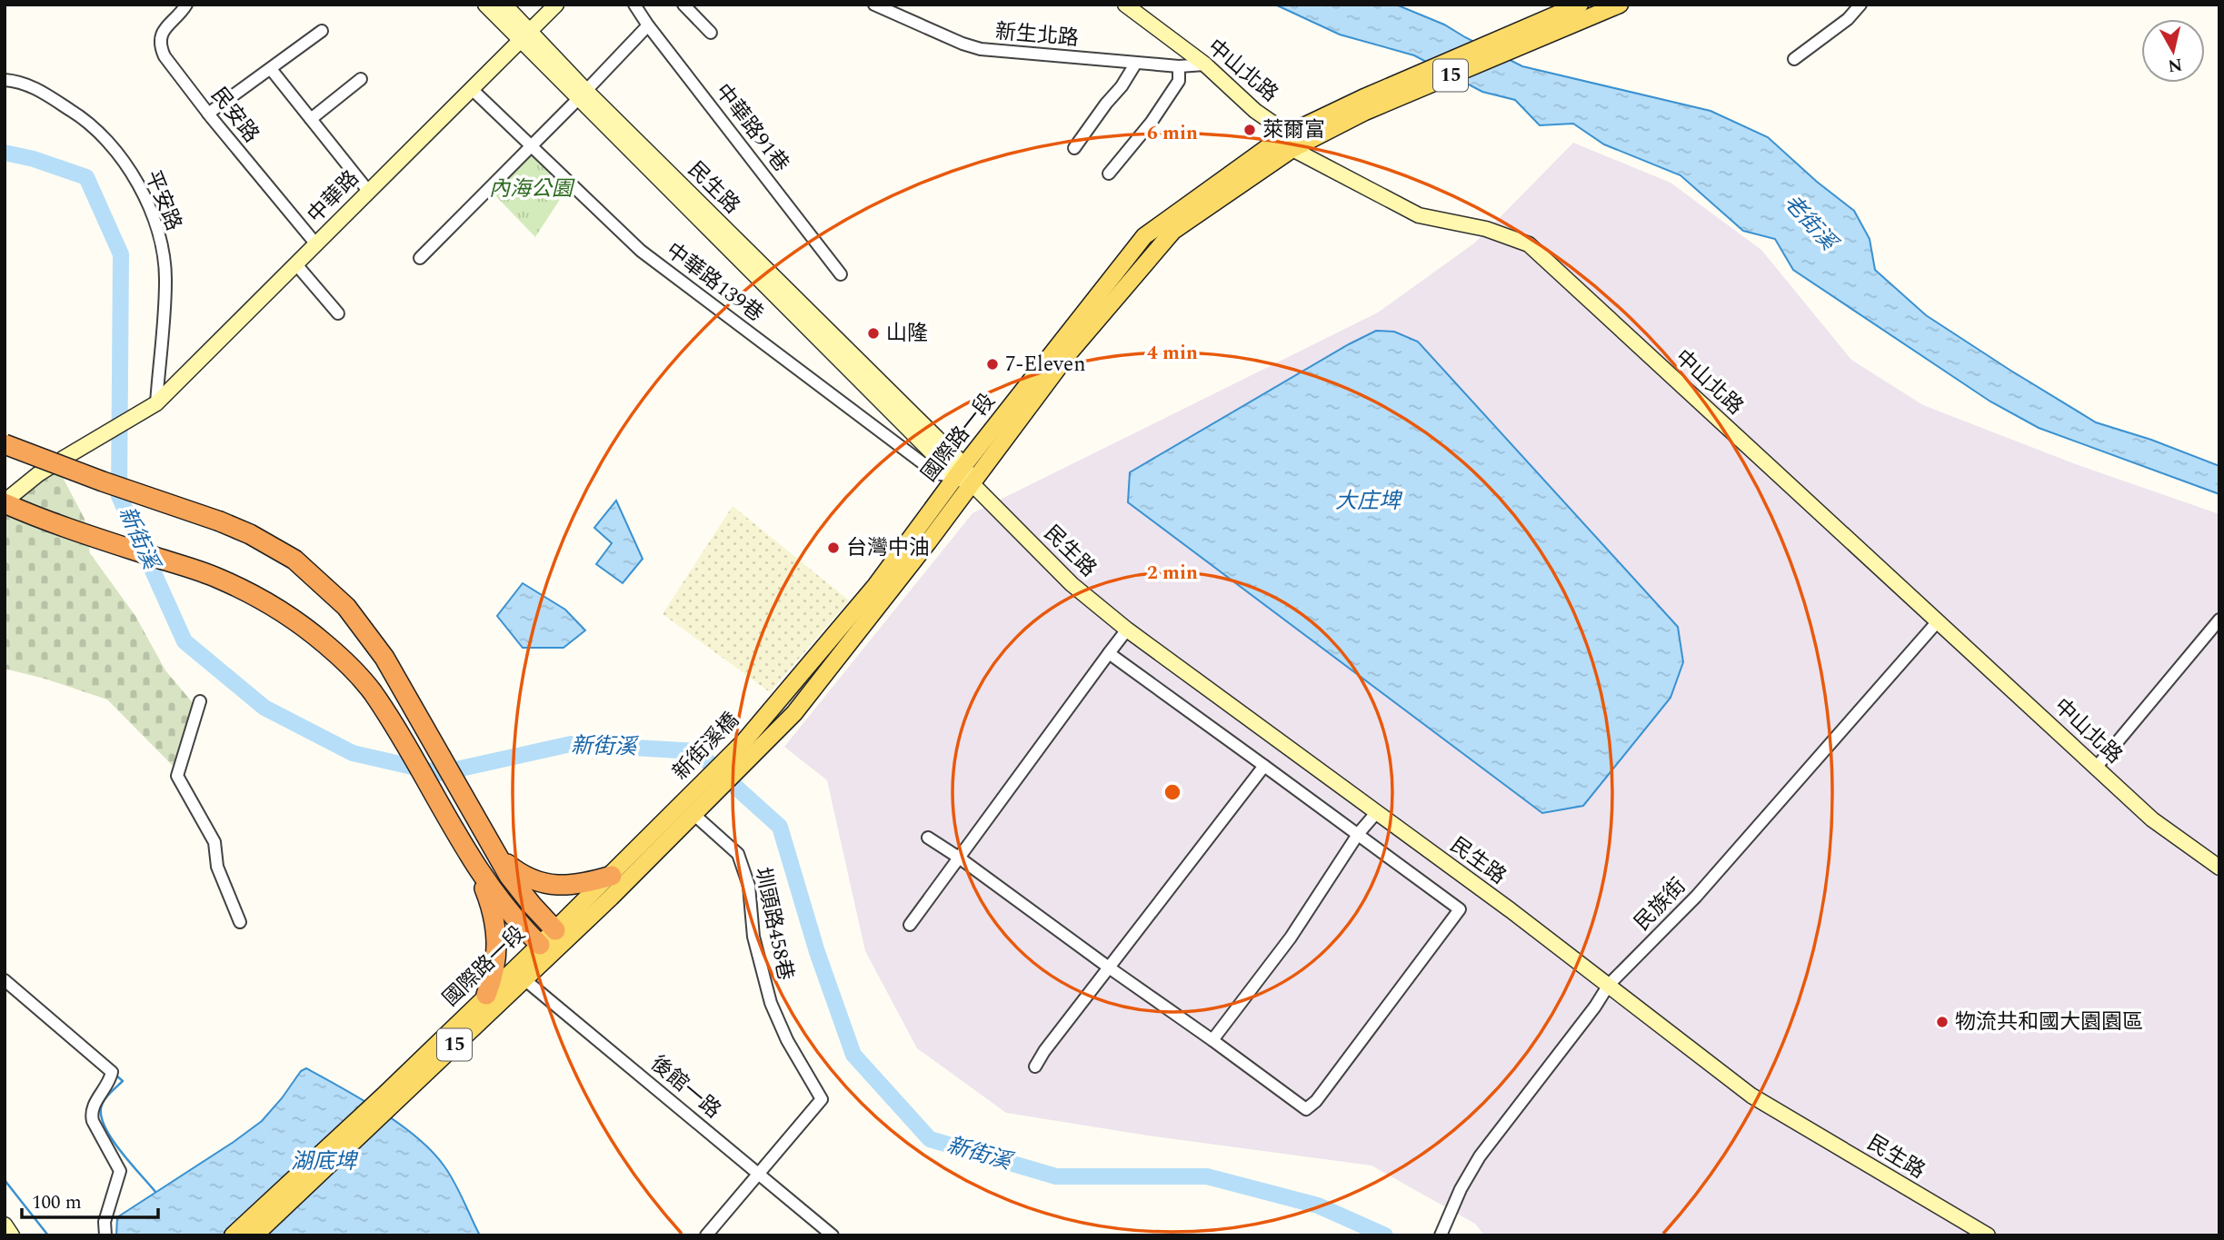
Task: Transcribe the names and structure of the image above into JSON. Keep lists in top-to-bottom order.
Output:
{
  "streets": {
    "main road": ["15", "國際路一段", "新街溪橋"],
    "street": [
      "新生北路",
      "中山北路",
      "民安路",
      "中華路91巷",
      "民生路",
      "中華路",
      "平安路",
      "中華路139巷",
      "民族街",
      "圳頭路458巷",
      "後館一路"
    ]
  },
  "crossings": [
    ["新生北路", "中山北路"],
    ["中山北路", "國際路一段"],
    ["中山北路", "民族街"],
    ["15", "國際路一段"],
    ["民安路", "中華路"],
    ["民生路", "中華路"],
    ["民生路", "中華路139巷"],
    ["民生路", "國際路一段"],
    ["民生路", "民族街"],
    ["中華路", "平安路"],
    ["中華路", "中華路139巷"],
    ["中華路139巷", "國際路一段"],
    ["國際路一段", "新街溪橋"],
    ["國際路一段", "圳頭路458巷"],
    ["國際路一段", "後館一路"],
    ["新街溪橋", "圳頭路458巷"],
    ["圳頭路458巷", "後館一路"]
  ],
  "water": [
    "老街溪",
    "大庄埤",
    "新街溪",
    "湖底埤"
  ],
  "parks": ["內海公園"],
  "places": [
    "萊爾富",
    "山隆",
    "7-Eleven",
    "台灣中油",
    "物流共和國大園園區"
  ],
  "scale_bar": "100 m",
  "north": "bottom",
  "rings": ["6 min", "4 min", "2 min"]
}
